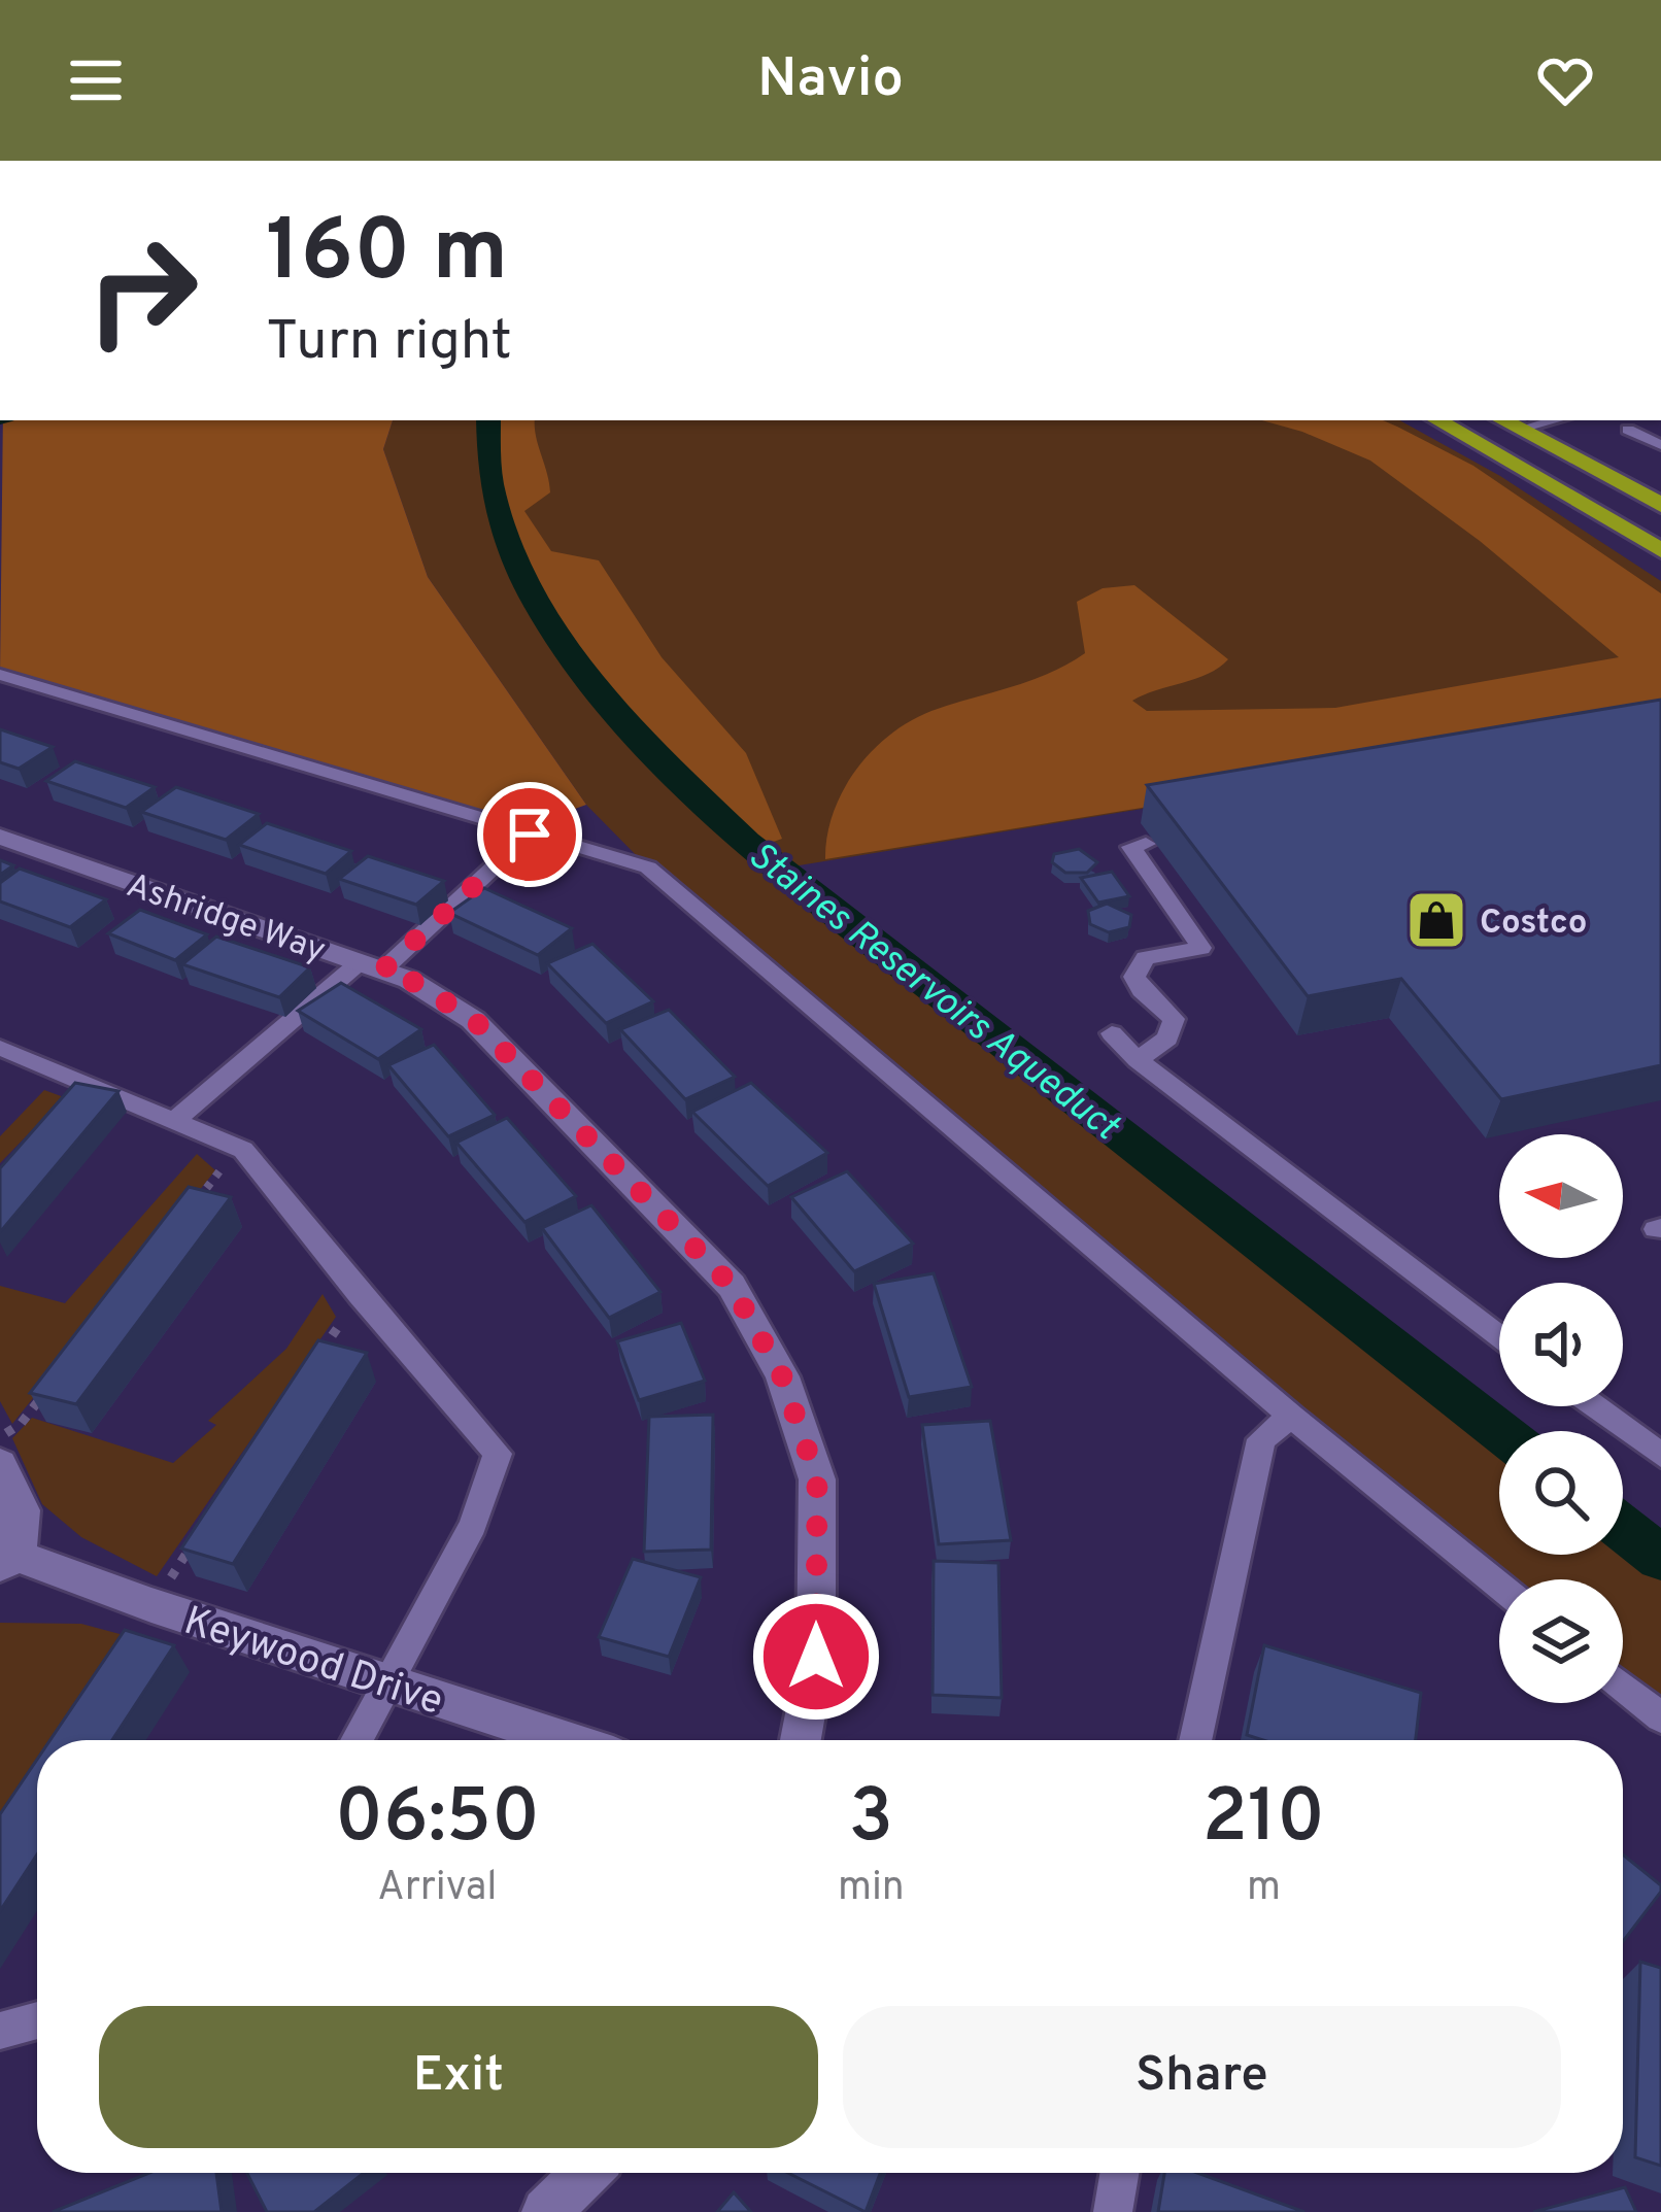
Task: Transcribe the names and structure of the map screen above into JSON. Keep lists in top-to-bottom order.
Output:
{
  "streets": {
    "street": ["Ashridge Way", "Keywood Drive"]
  },
  "water": ["Staines Reservoirs Aqueduct"],
  "places": {
    "shop": ["Costco"]
  },
  "north": "left",
  "page": {
    "header": "Navio",
    "turn": ["160 m", "Turn right"],
    "eta": [
      "06:50",
      "Arrival",
      "3",
      "min",
      "210",
      "m"
    ],
    "buttons": ["Exit", "Share"]
  }
}
